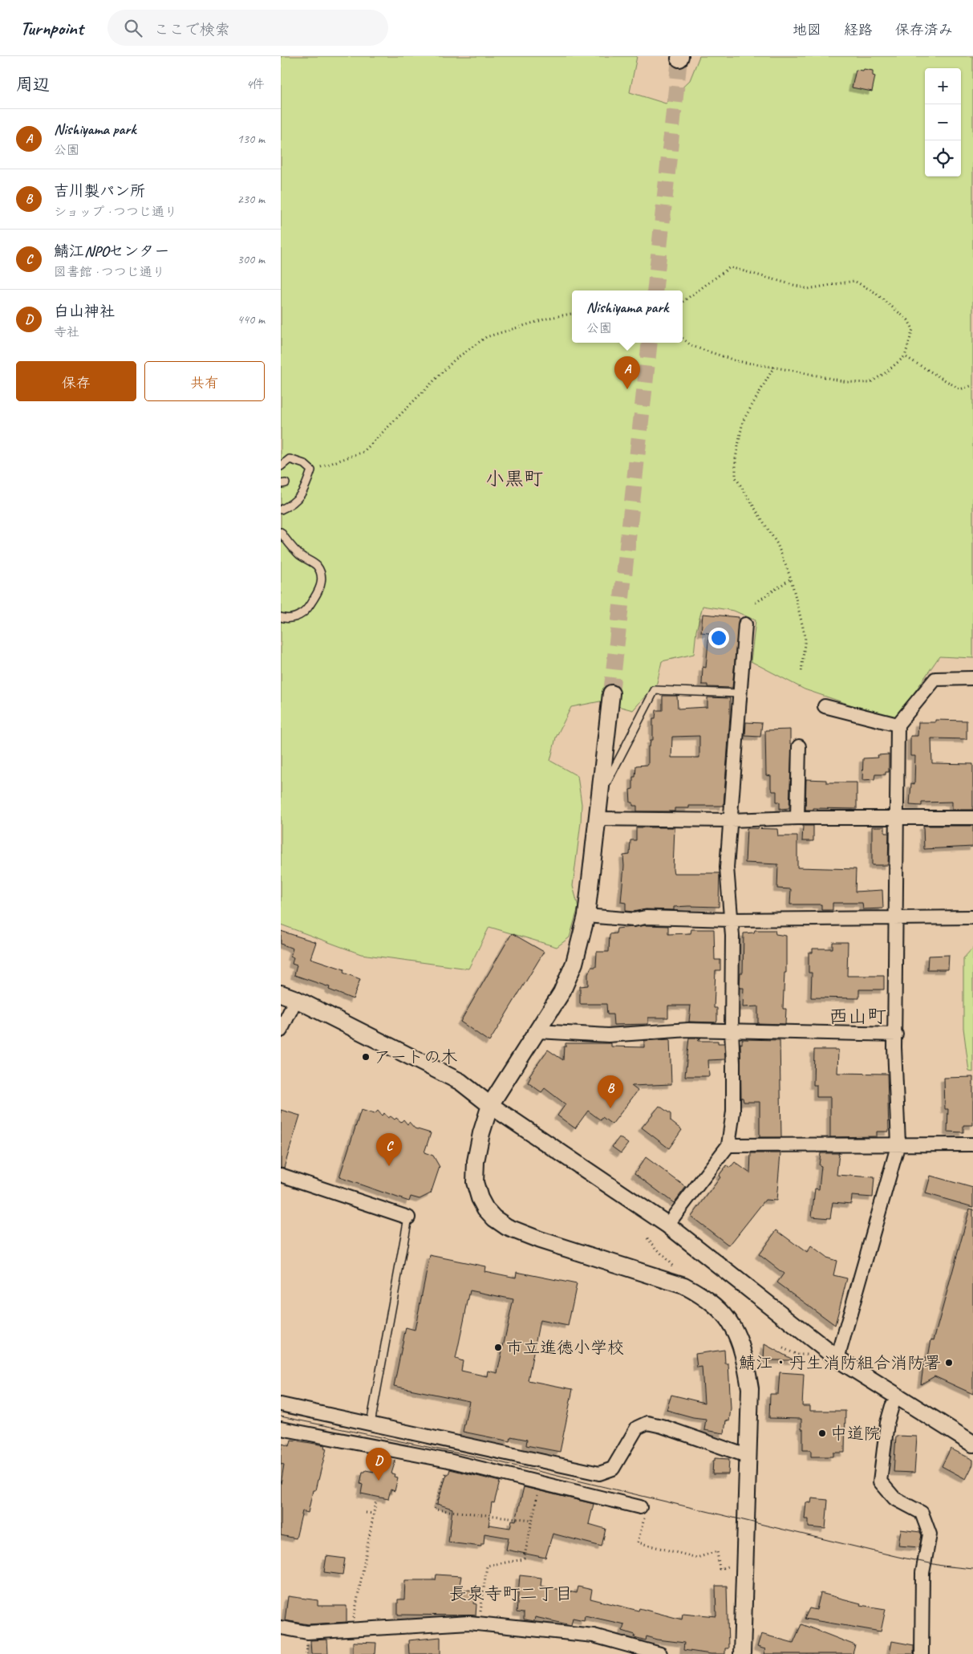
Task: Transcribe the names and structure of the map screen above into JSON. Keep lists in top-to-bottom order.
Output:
{
  "districts": ["小黒町", "西山町", "長泉寺町二丁目"],
  "places": [
    "アートの木",
    "市立進徳小学校",
    "鯖江・丹生消防組合消防署",
    "中道院"
  ],
  "page": {
    "header": "Turnpoint",
    "search": "ここで検索",
    "nav": ["地図", "経路", "保存済み"],
    "heading": ["周辺", "4件"],
    "map_buttons": ["+", "−"],
    "list": [
      {
        "mark": "A",
        "name": "Nishiyama park",
        "note": "公園",
        "value": "130 m"
      },
      {
        "mark": "B",
        "name": "吉川製パン所",
        "note": "ショップ · つつじ通り",
        "value": "230 m"
      },
      {
        "mark": "C",
        "name": "鯖江NPOセンター",
        "note": "図書館 · つつじ通り",
        "value": "300 m"
      },
      {
        "mark": "D",
        "name": "白山神社",
        "note": "寺社",
        "value": "440 m"
      }
    ],
    "popup": ["Nishiyama park", "公園"],
    "buttons": ["保存", "共有"],
    "pins": [
      "A",
      "B",
      "C",
      "D"
    ]
  }
}
